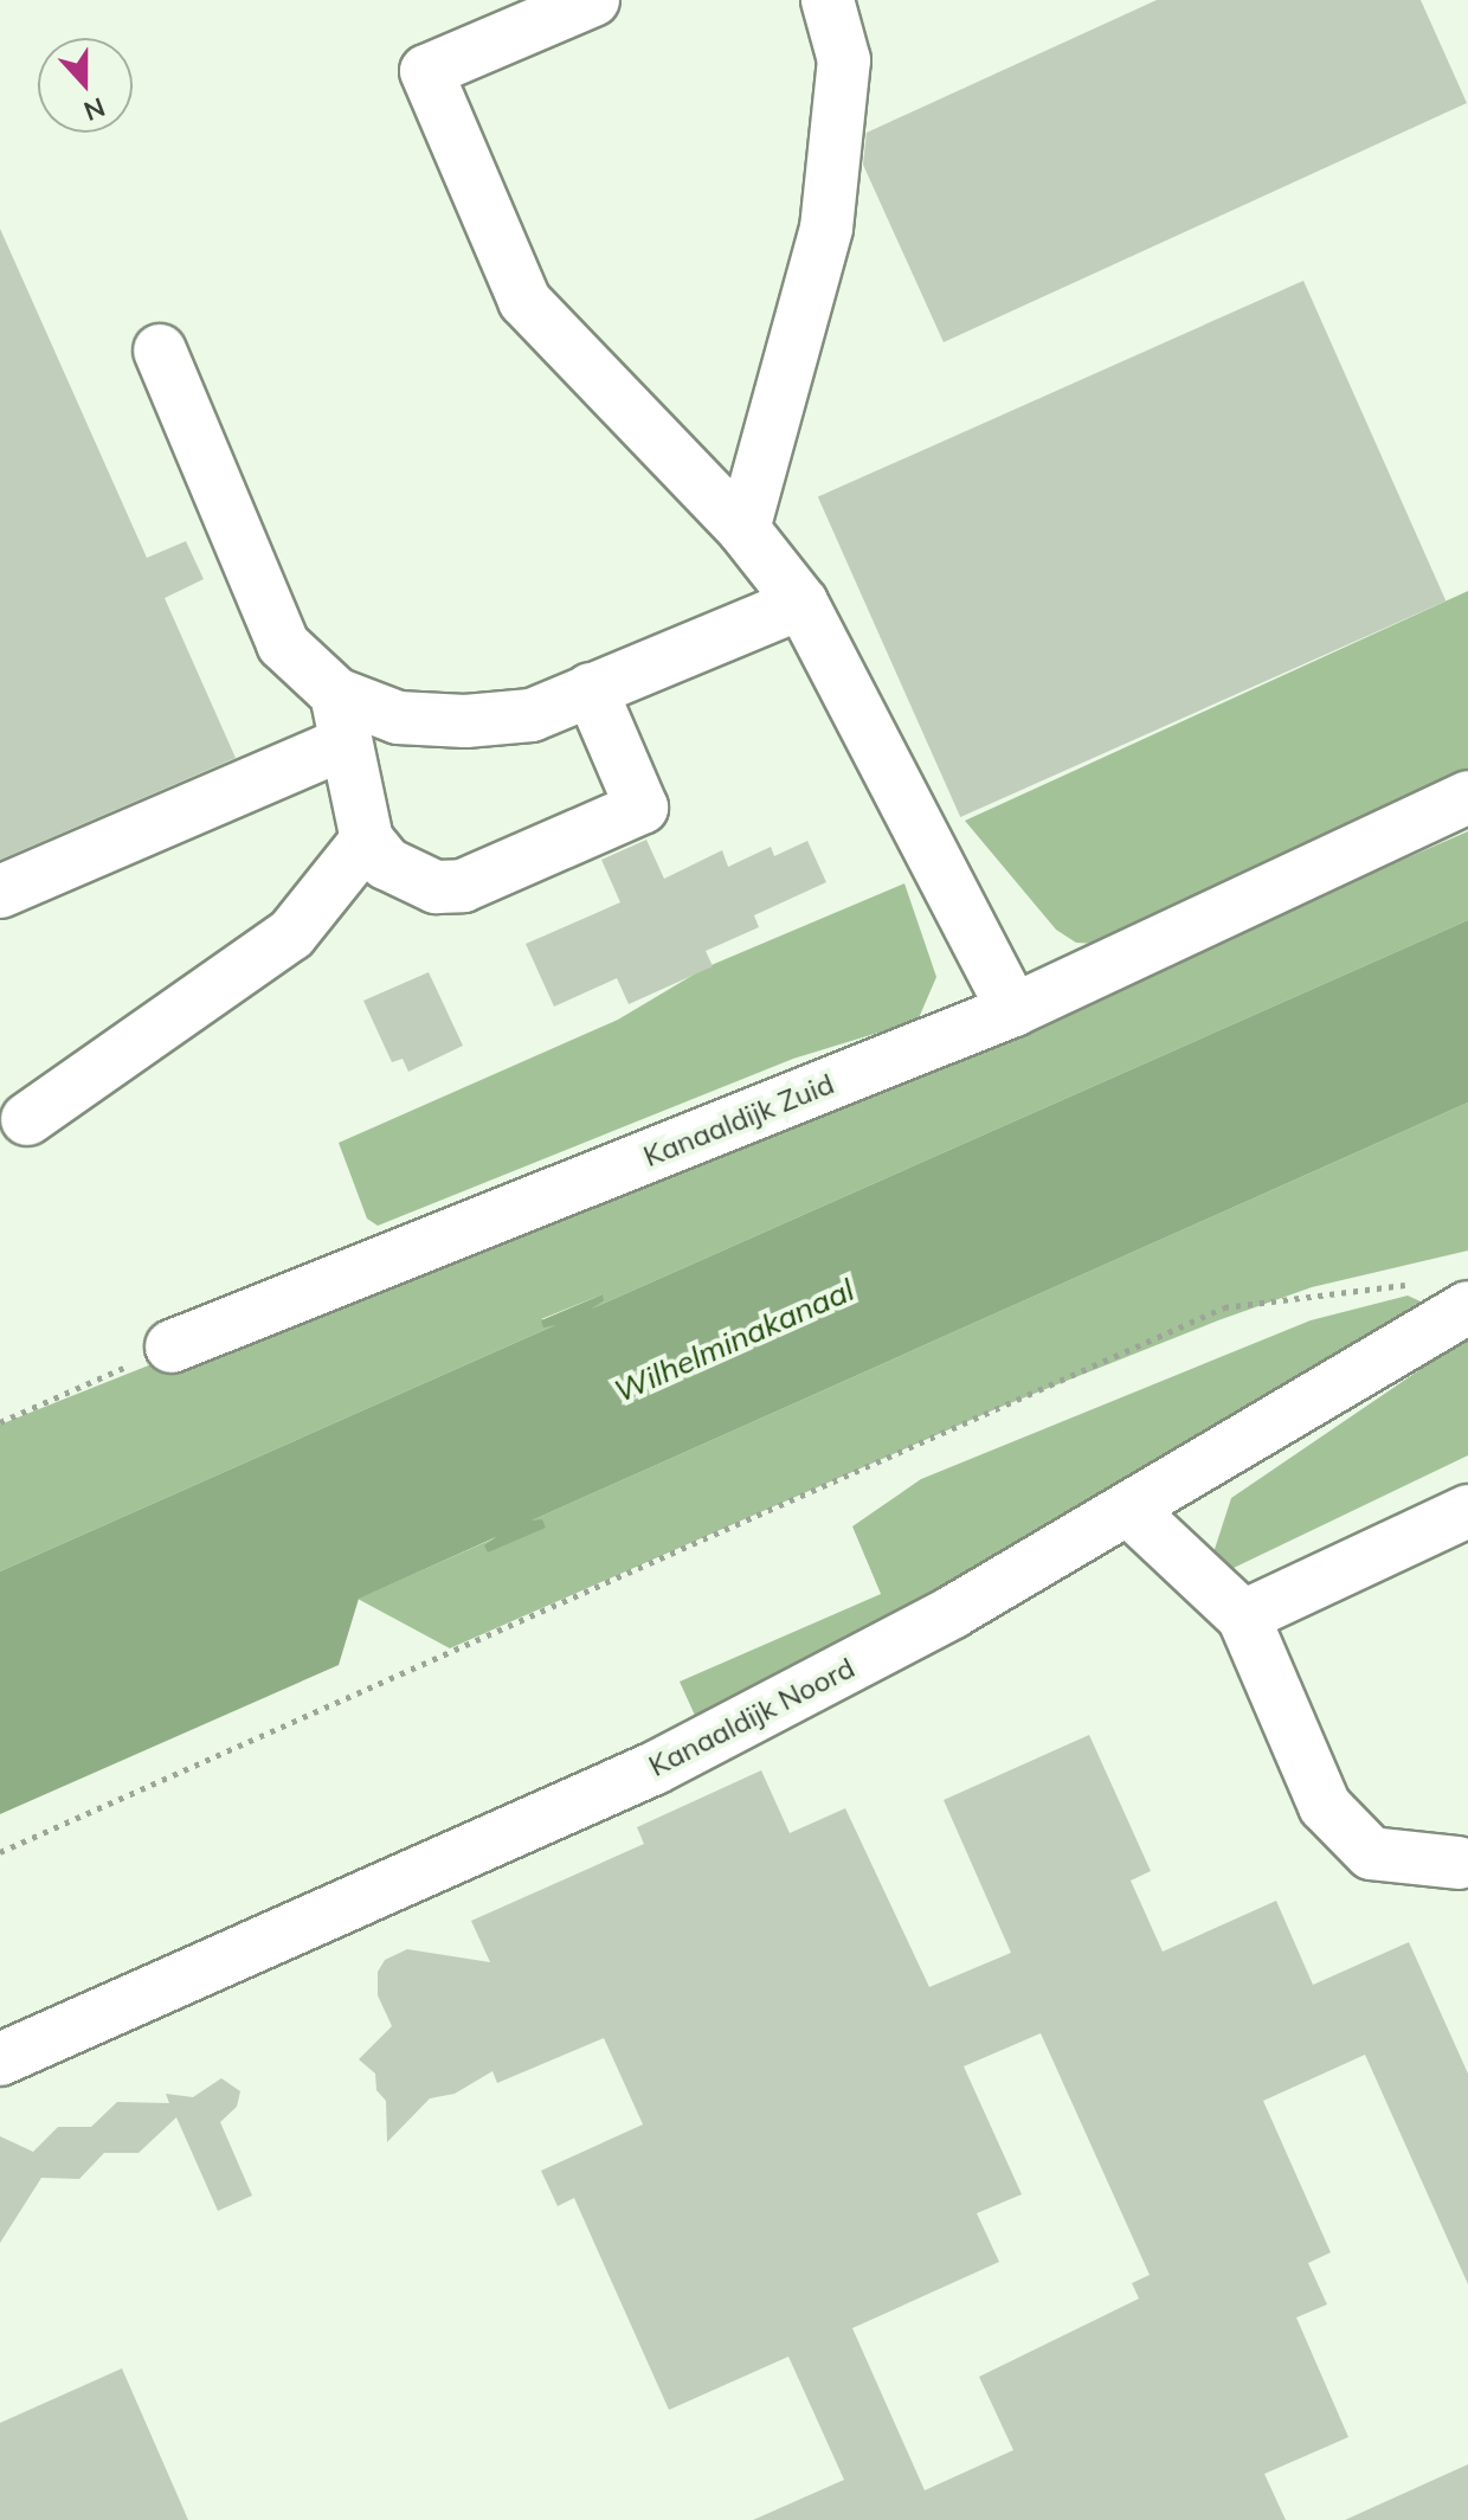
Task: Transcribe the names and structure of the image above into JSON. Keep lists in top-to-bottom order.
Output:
{
  "streets": {
    "street": ["Kanaaldijk Zuid", "Kanaaldijk Noord"]
  },
  "water": ["Wilhelminakanaal"],
  "north": "bottom"
}
